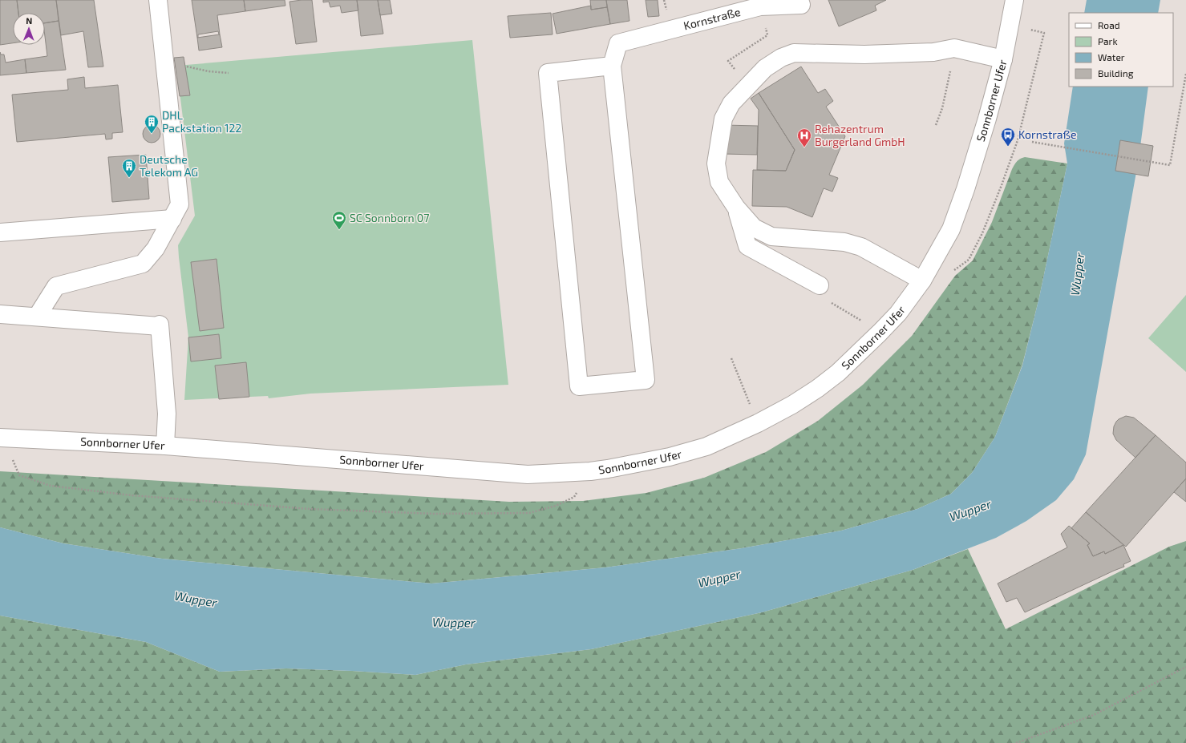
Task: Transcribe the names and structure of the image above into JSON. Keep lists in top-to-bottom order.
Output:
{
  "streets": {
    "main road": ["Kornstraße", "Sonnborner Ufer"]
  },
  "water": ["Wupper"],
  "places": {
    "building": ["DHL Packstation 122", "Deutsche Telekom AG"],
    "bus stop": ["Kornstraße"],
    "hospital": ["Rehazentrum Burgerland GmbH"],
    "sports": ["SC Sonnborn 07"]
  },
  "legend": [
    "Road",
    "Park",
    "Water",
    "Building"
  ],
  "north": "top"
}
